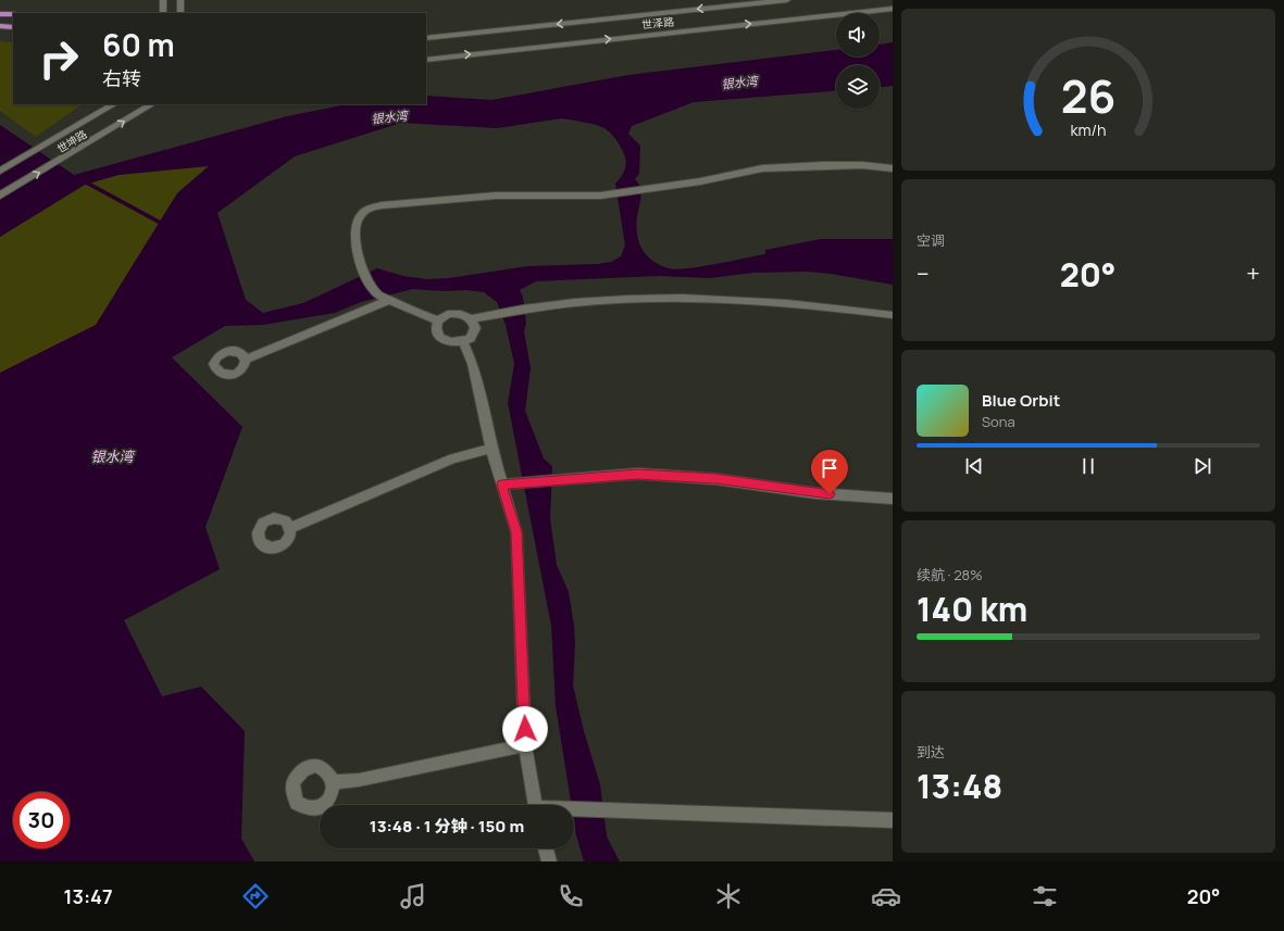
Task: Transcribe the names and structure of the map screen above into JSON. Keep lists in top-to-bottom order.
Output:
{
  "streets": {
    "street": ["世泽路", "世坤路"]
  },
  "water": ["银水湾"],
  "page": {
    "turn": ["60 m", "右转"],
    "tile": [
      "空调",
      ["续航 · 28%", "140 km"],
      ["到达", "13:48"]
    ],
    "heat": ["−", "20°", "+"],
    "song": ["Blue Orbit", "Sona"],
    "limit": "30",
    "trip": "13:48 · 1 分钟 · 150 m",
    "tabs": ["13:47", "20°"],
    "gauge": ["26", "km/h"]
  }
}
